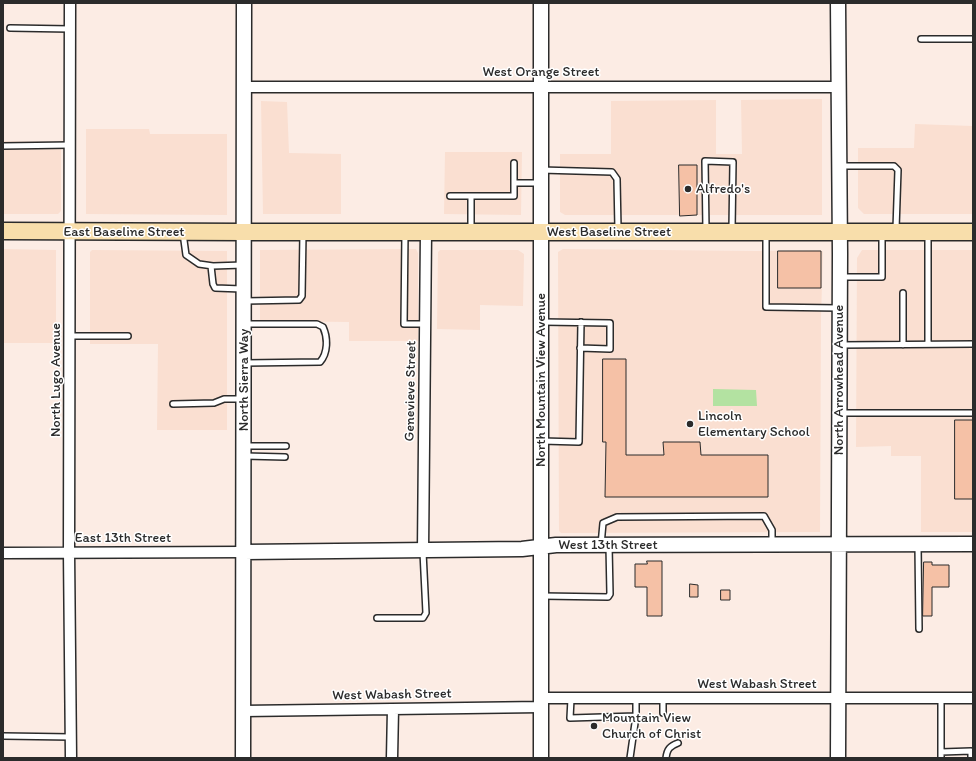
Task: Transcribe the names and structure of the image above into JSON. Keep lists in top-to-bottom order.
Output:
{
  "streets": {
    "main road": ["East Baseline Street", "West Baseline Street"],
    "street": [
      "West Orange Street",
      "North Lugo Avenue",
      "North Sierra Way",
      "North Mountain View Avenue",
      "North Arrowhead Avenue",
      "Genevieve Street",
      "East 13th Street",
      "West 13th Street",
      "West Wabash Street"
    ]
  },
  "crossings": [
    ["West Orange Street", "North Sierra Way"],
    ["West Orange Street", "North Mountain View Avenue"],
    ["West Orange Street", "North Arrowhead Avenue"],
    ["East Baseline Street", "West Baseline Street"],
    ["East Baseline Street", "North Lugo Avenue"],
    ["East Baseline Street", "North Sierra Way"],
    ["West Baseline Street", "North Sierra Way"],
    ["West Baseline Street", "North Mountain View Avenue"],
    ["West Baseline Street", "North Arrowhead Avenue"],
    ["West Baseline Street", "Genevieve Street"],
    ["North Lugo Avenue", "East 13th Street"],
    ["North Sierra Way", "East 13th Street"],
    ["North Sierra Way", "West 13th Street"],
    ["North Sierra Way", "West Wabash Street"],
    ["North Mountain View Avenue", "West 13th Street"],
    ["North Mountain View Avenue", "West Wabash Street"],
    ["North Arrowhead Avenue", "West 13th Street"],
    ["North Arrowhead Avenue", "West Wabash Street"],
    ["Genevieve Street", "West 13th Street"],
    ["East 13th Street", "West 13th Street"]
  ],
  "places": ["Alfredo's", "Lincoln Elementary School", "Mountain View Church of Christ"]
}
